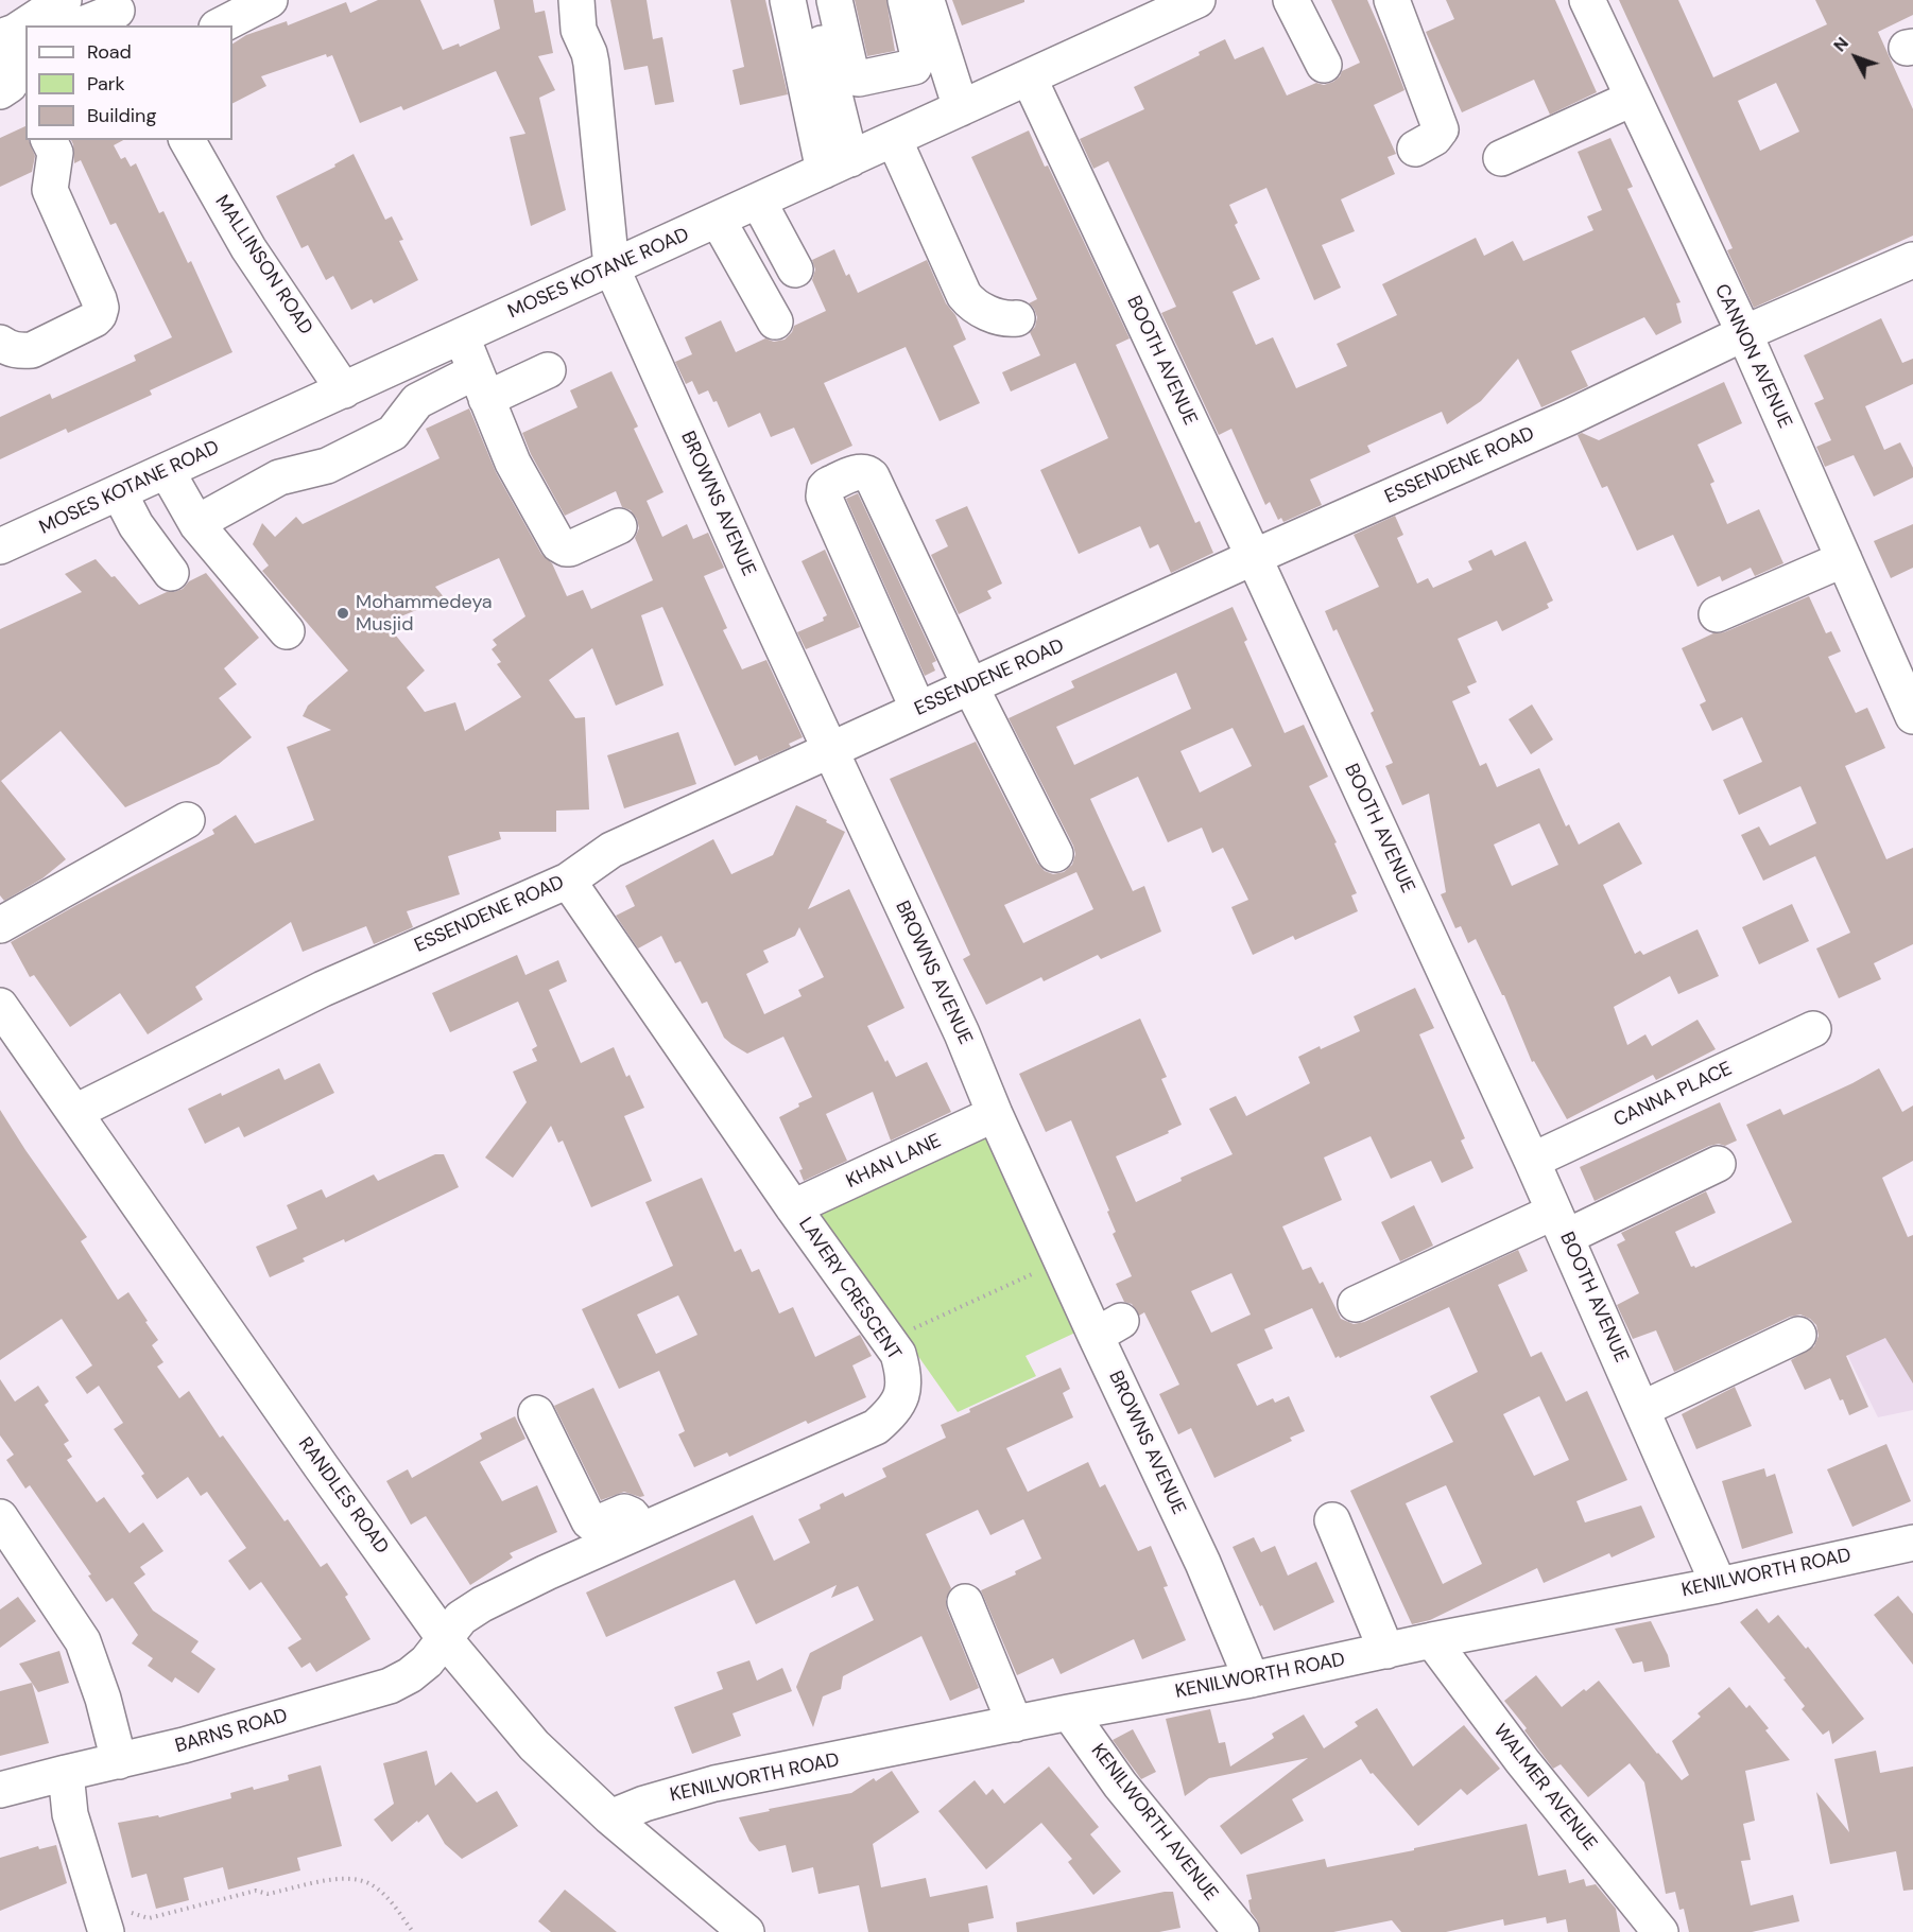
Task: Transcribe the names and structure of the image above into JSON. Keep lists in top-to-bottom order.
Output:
{
  "streets": {
    "street": [
      "MALLINSON ROAD",
      "MOSES KOTANE ROAD",
      "CANNON AVENUE",
      "BOOTH AVENUE",
      "ESSENDENE ROAD",
      "BROWNS AVENUE",
      "CANNA PLACE",
      "KHAN LANE",
      "LAVERY CRESCENT",
      "RANDLES ROAD",
      "KENILWORTH ROAD",
      "BARNS ROAD",
      "WALMER AVENUE",
      "KENILWORTH AVENUE"
    ]
  },
  "crossings": [
    ["MALLINSON ROAD", "MOSES KOTANE ROAD"],
    ["MOSES KOTANE ROAD", "BOOTH AVENUE"],
    ["MOSES KOTANE ROAD", "BROWNS AVENUE"],
    ["CANNON AVENUE", "ESSENDENE ROAD"],
    ["BOOTH AVENUE", "ESSENDENE ROAD"],
    ["BOOTH AVENUE", "CANNA PLACE"],
    ["BOOTH AVENUE", "KENILWORTH ROAD"],
    ["ESSENDENE ROAD", "BROWNS AVENUE"],
    ["ESSENDENE ROAD", "LAVERY CRESCENT"],
    ["ESSENDENE ROAD", "RANDLES ROAD"],
    ["BROWNS AVENUE", "KHAN LANE"],
    ["BROWNS AVENUE", "KENILWORTH ROAD"],
    ["KHAN LANE", "LAVERY CRESCENT"],
    ["LAVERY CRESCENT", "RANDLES ROAD"],
    ["LAVERY CRESCENT", "BARNS ROAD"],
    ["RANDLES ROAD", "KENILWORTH ROAD"],
    ["RANDLES ROAD", "BARNS ROAD"],
    ["KENILWORTH ROAD", "WALMER AVENUE"],
    ["KENILWORTH ROAD", "KENILWORTH AVENUE"]
  ],
  "places": ["Mohammedeya Musjid"],
  "legend": ["Road", "Park", "Building"],
  "north": "top left"
}
